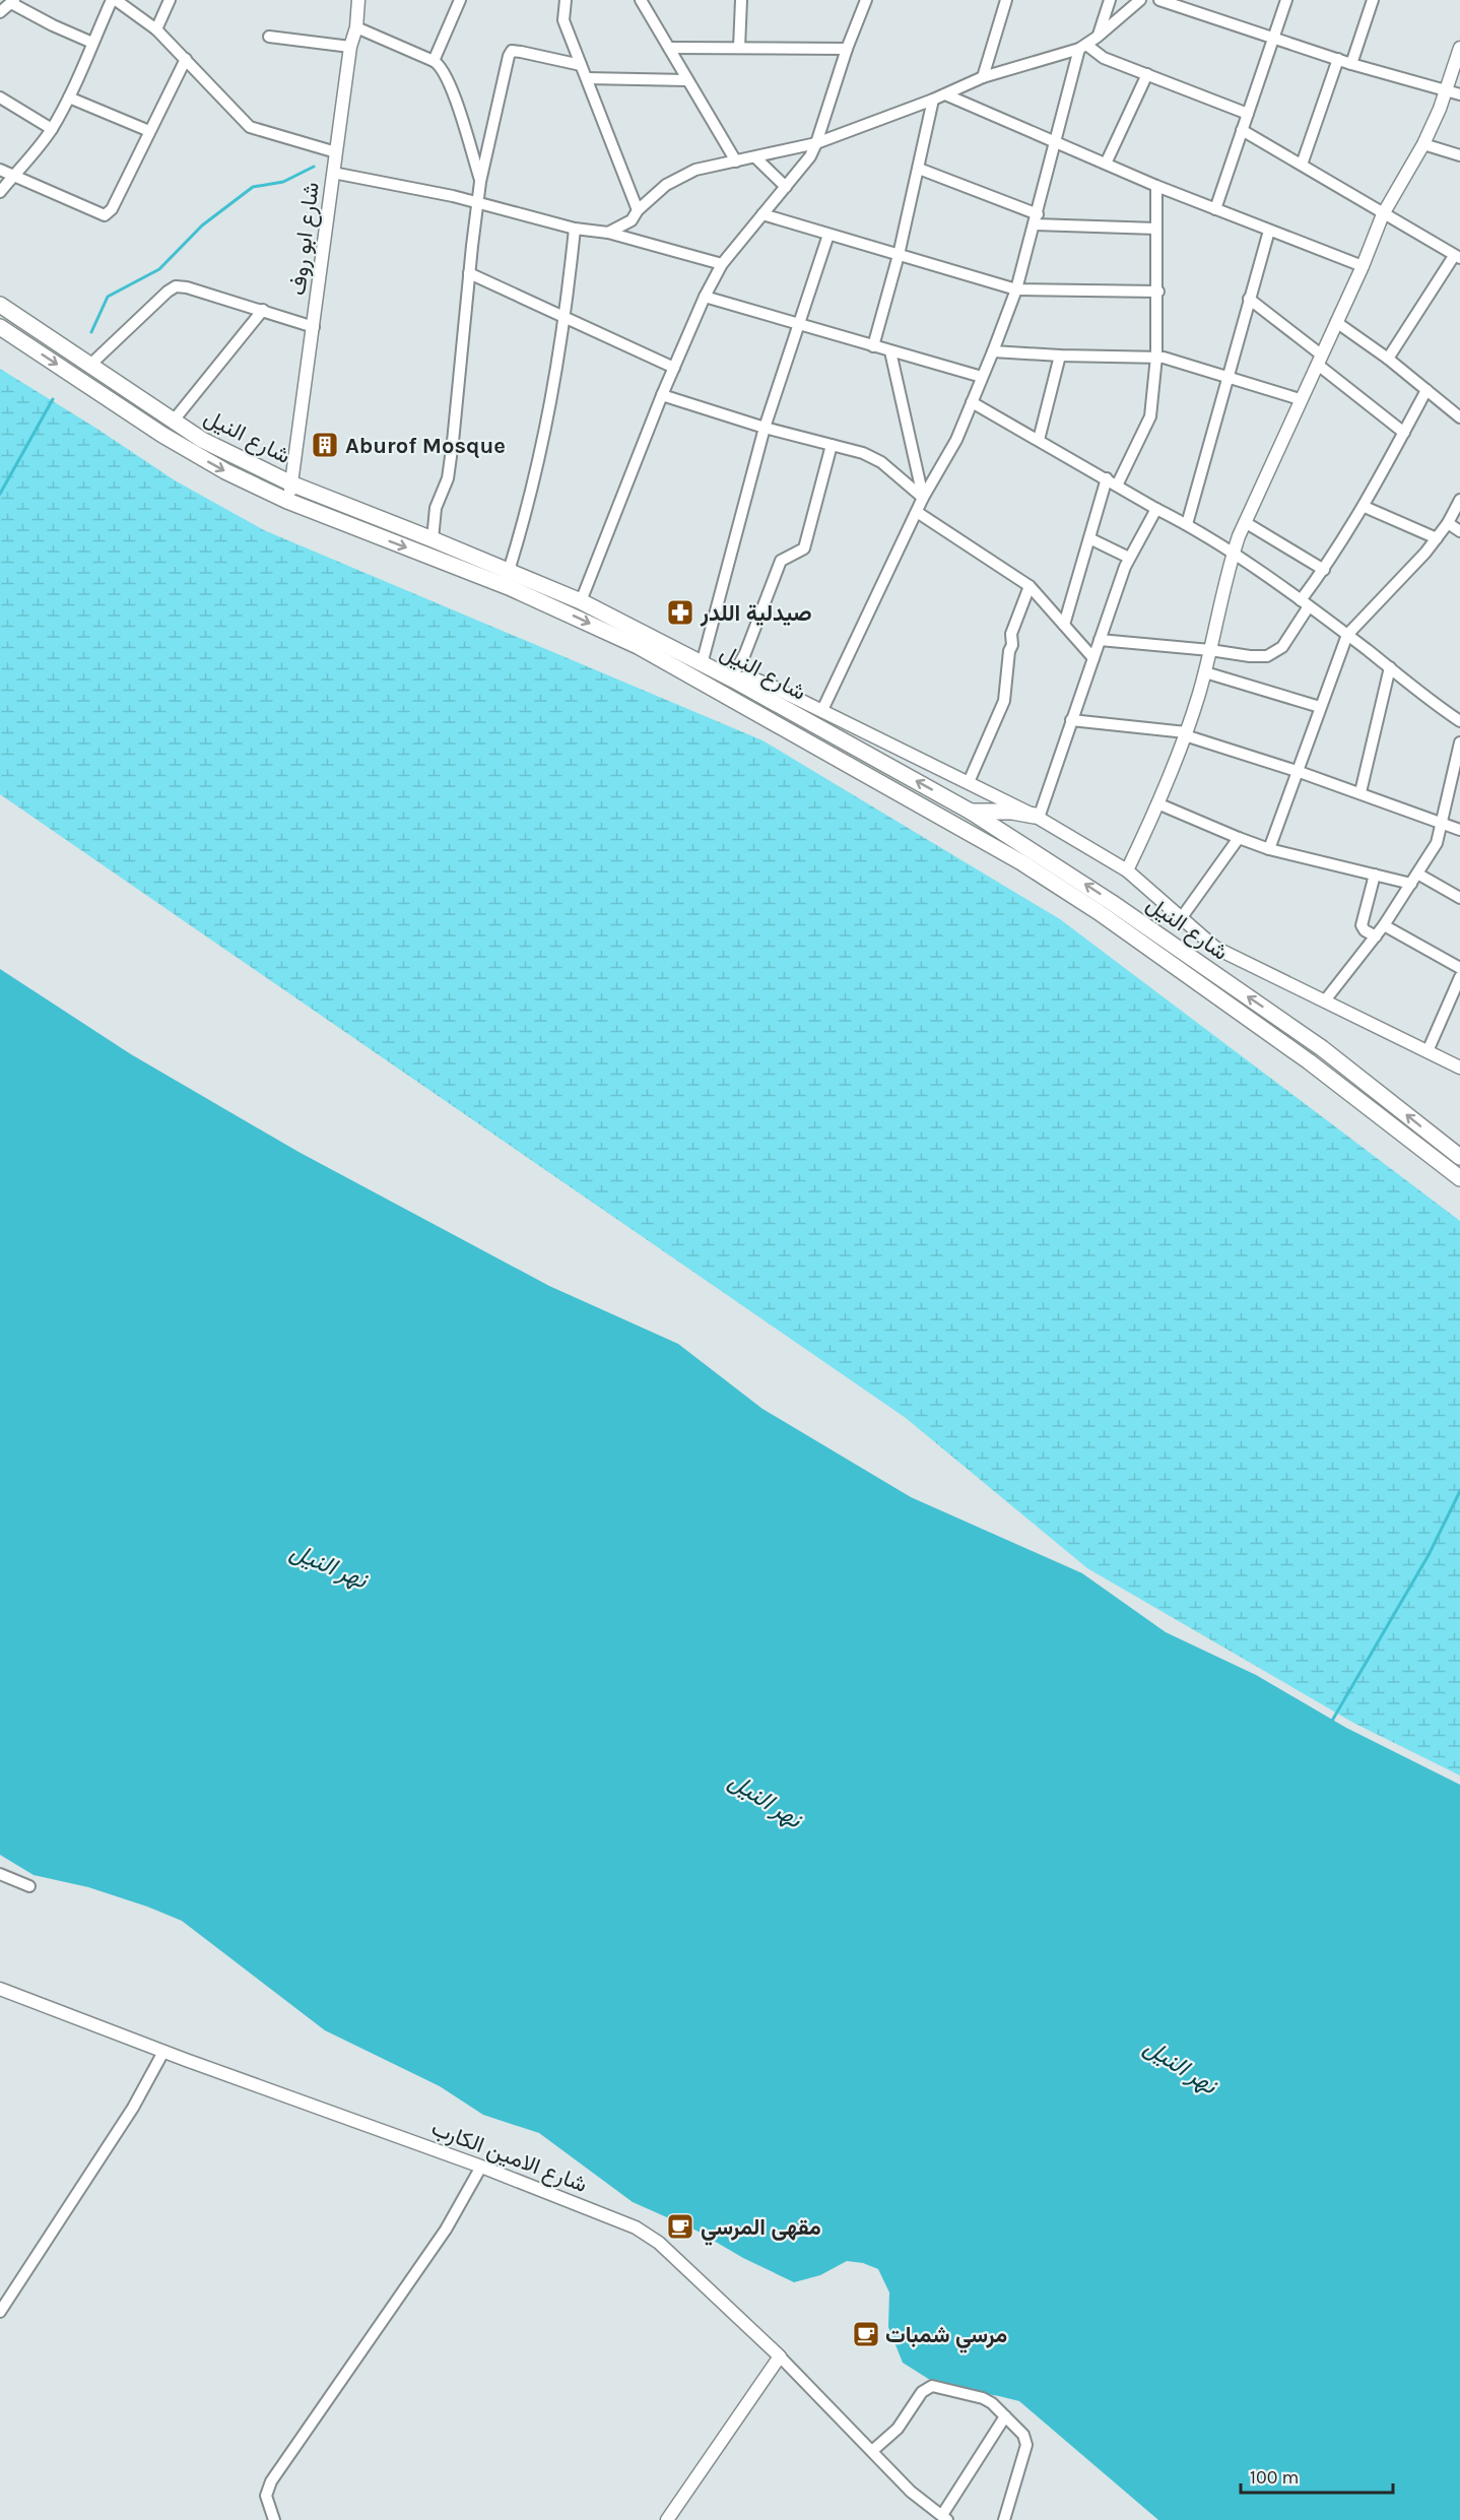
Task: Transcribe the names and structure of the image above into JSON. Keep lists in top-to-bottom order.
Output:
{
  "streets": {
    "main road": ["شارع النيل"],
    "street": ["شارع ابو روف", "شارع الامين الكارب"]
  },
  "crossings": [
    ["شارع ابو روف", "شارع النيل"]
  ],
  "water": ["نهر النيل"],
  "places": {
    "building": ["Aburof Mosque"],
    "pharmacy": ["صيدلية اللدر"],
    "cafe": ["مقهى المرسي", "مرسي شمبات"]
  },
  "scale_bar": "100 m"
}
